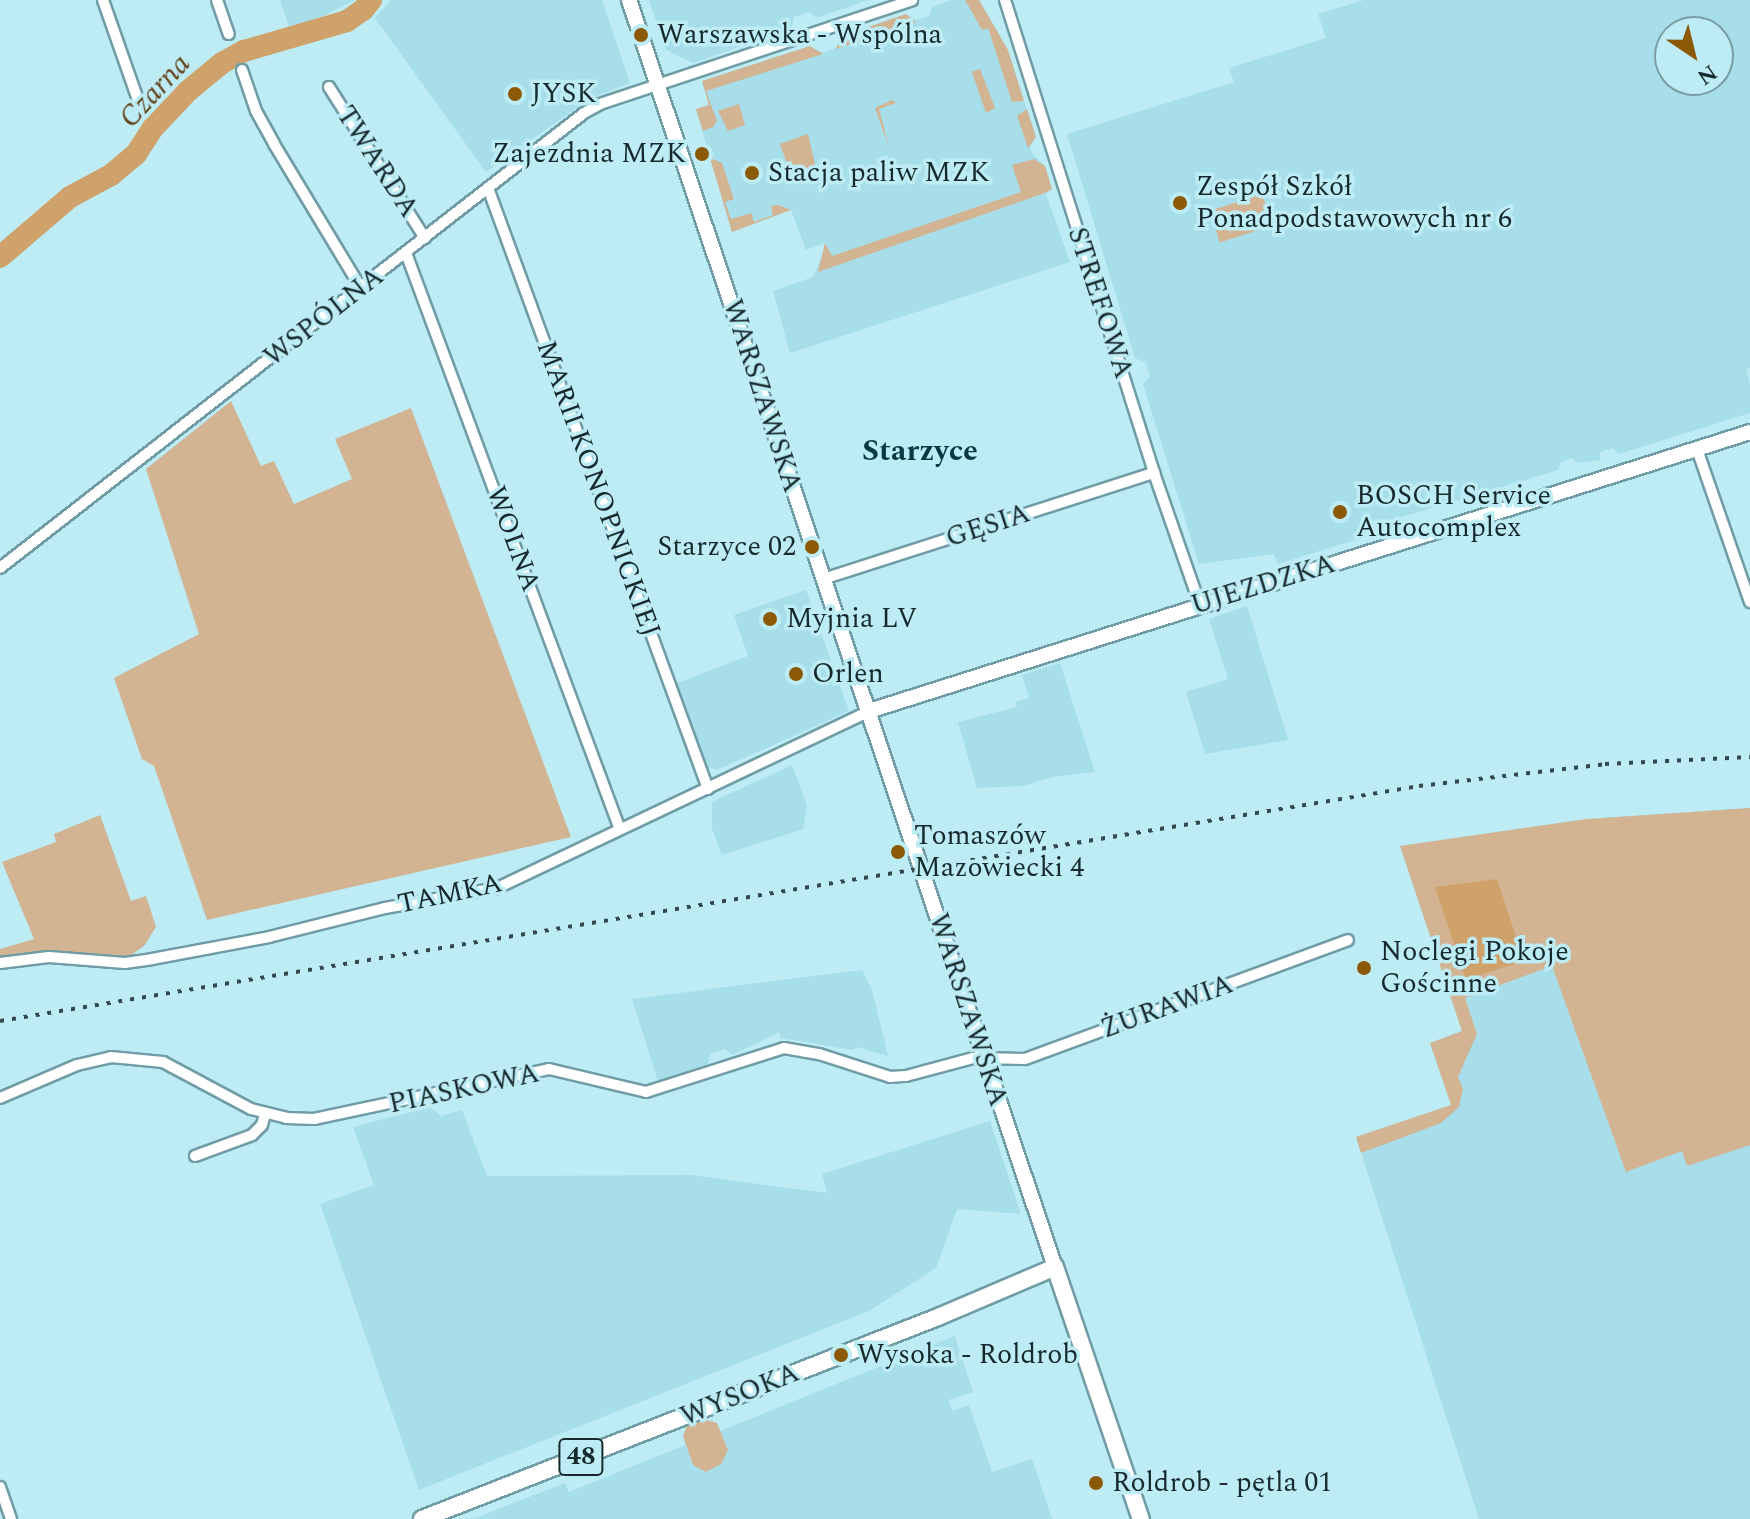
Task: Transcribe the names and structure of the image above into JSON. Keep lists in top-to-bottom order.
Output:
{
  "streets": {
    "main road": [
      "WARSZAWSKA",
      "UJEZDZKA",
      "WYSOKA",
      "48"
    ],
    "street": [
      "TWARDA",
      "STREFOWA",
      "WSPÓLNA",
      "MARII KONOPNICKIEJ",
      "GĘSIA",
      "WOLNA",
      "TAMKA",
      "ŻURAWIA",
      "PIASKOWA"
    ]
  },
  "crossings": [
    ["TWARDA", "WSPÓLNA"],
    ["STREFOWA", "GĘSIA"],
    ["STREFOWA", "UJEZDZKA"],
    ["WSPÓLNA", "WARSZAWSKA"],
    ["WSPÓLNA", "MARII KONOPNICKIEJ"],
    ["WSPÓLNA", "WOLNA"],
    ["WARSZAWSKA", "GĘSIA"],
    ["WARSZAWSKA", "UJEZDZKA"],
    ["WARSZAWSKA", "TAMKA"],
    ["WARSZAWSKA", "ŻURAWIA"],
    ["WARSZAWSKA", "PIASKOWA"],
    ["WARSZAWSKA", "WYSOKA"],
    ["MARII KONOPNICKIEJ", "TAMKA"],
    ["WOLNA", "TAMKA"],
    ["UJEZDZKA", "TAMKA"],
    ["ŻURAWIA", "PIASKOWA"]
  ],
  "districts": ["Starzyce"],
  "water": ["Czarna"],
  "places": [
    "Warszawska - Wspólna",
    "JYSK",
    "Zajezdnia MZK",
    "Stacja paliw MZK",
    "Zespół Szkół Ponadpodstawowych nr 6",
    "BOSCH Service Autocomplex",
    "Starzyce 02",
    "Myjnia LV",
    "Orlen",
    "Tomaszów Mazowiecki 4",
    "Noclegi Pokoje Gościnne",
    "Wysoka - Roldrob",
    "Roldrob - pętla 01"
  ],
  "north": "bottom right"
}
